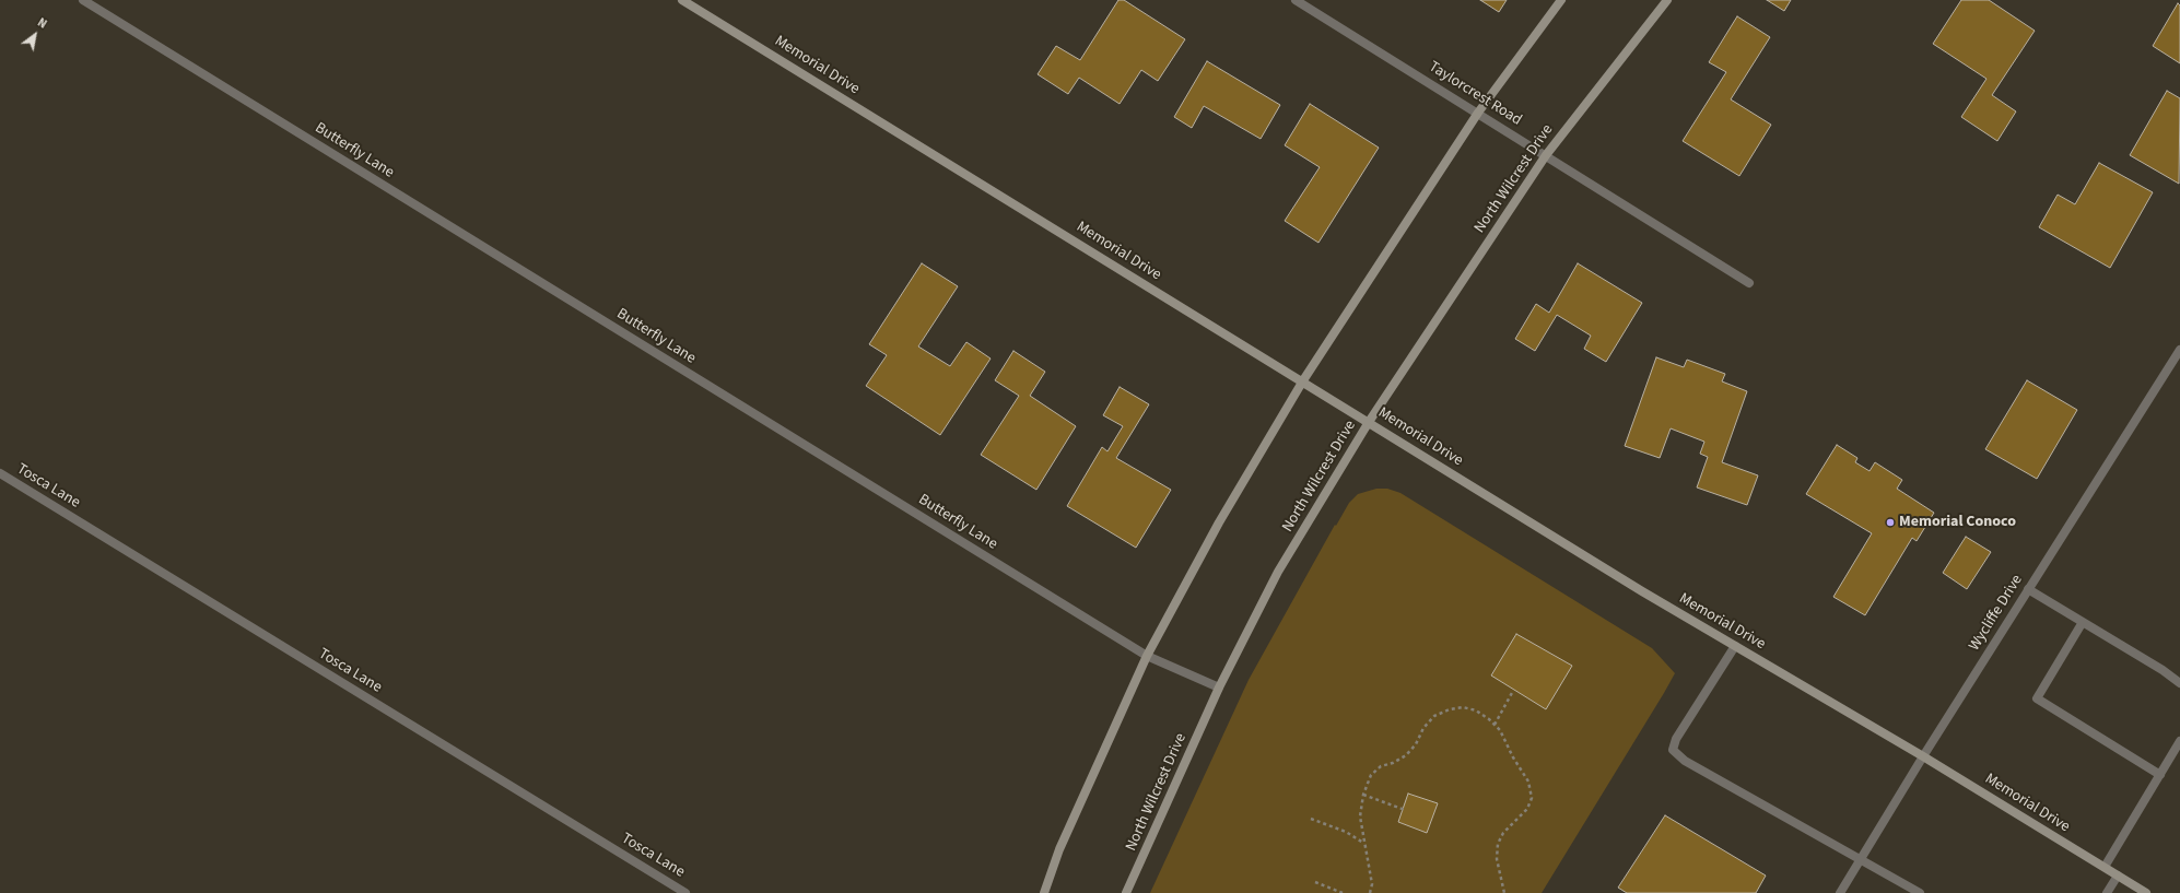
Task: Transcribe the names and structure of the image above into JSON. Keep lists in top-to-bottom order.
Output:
{
  "streets": {
    "main road": ["Memorial Drive", "North Wilcrest Drive"],
    "street": [
      "Taylorcrest Road",
      "Butterfly Lane",
      "Tosca Lane",
      "Wycliffe Drive"
    ]
  },
  "crossings": [
    ["Memorial Drive", "North Wilcrest Drive"],
    ["Memorial Drive", "Wycliffe Drive"],
    ["Taylorcrest Road", "North Wilcrest Drive"],
    ["Butterfly Lane", "North Wilcrest Drive"]
  ],
  "places": ["Memorial Conoco"],
  "north": "top right"
}
